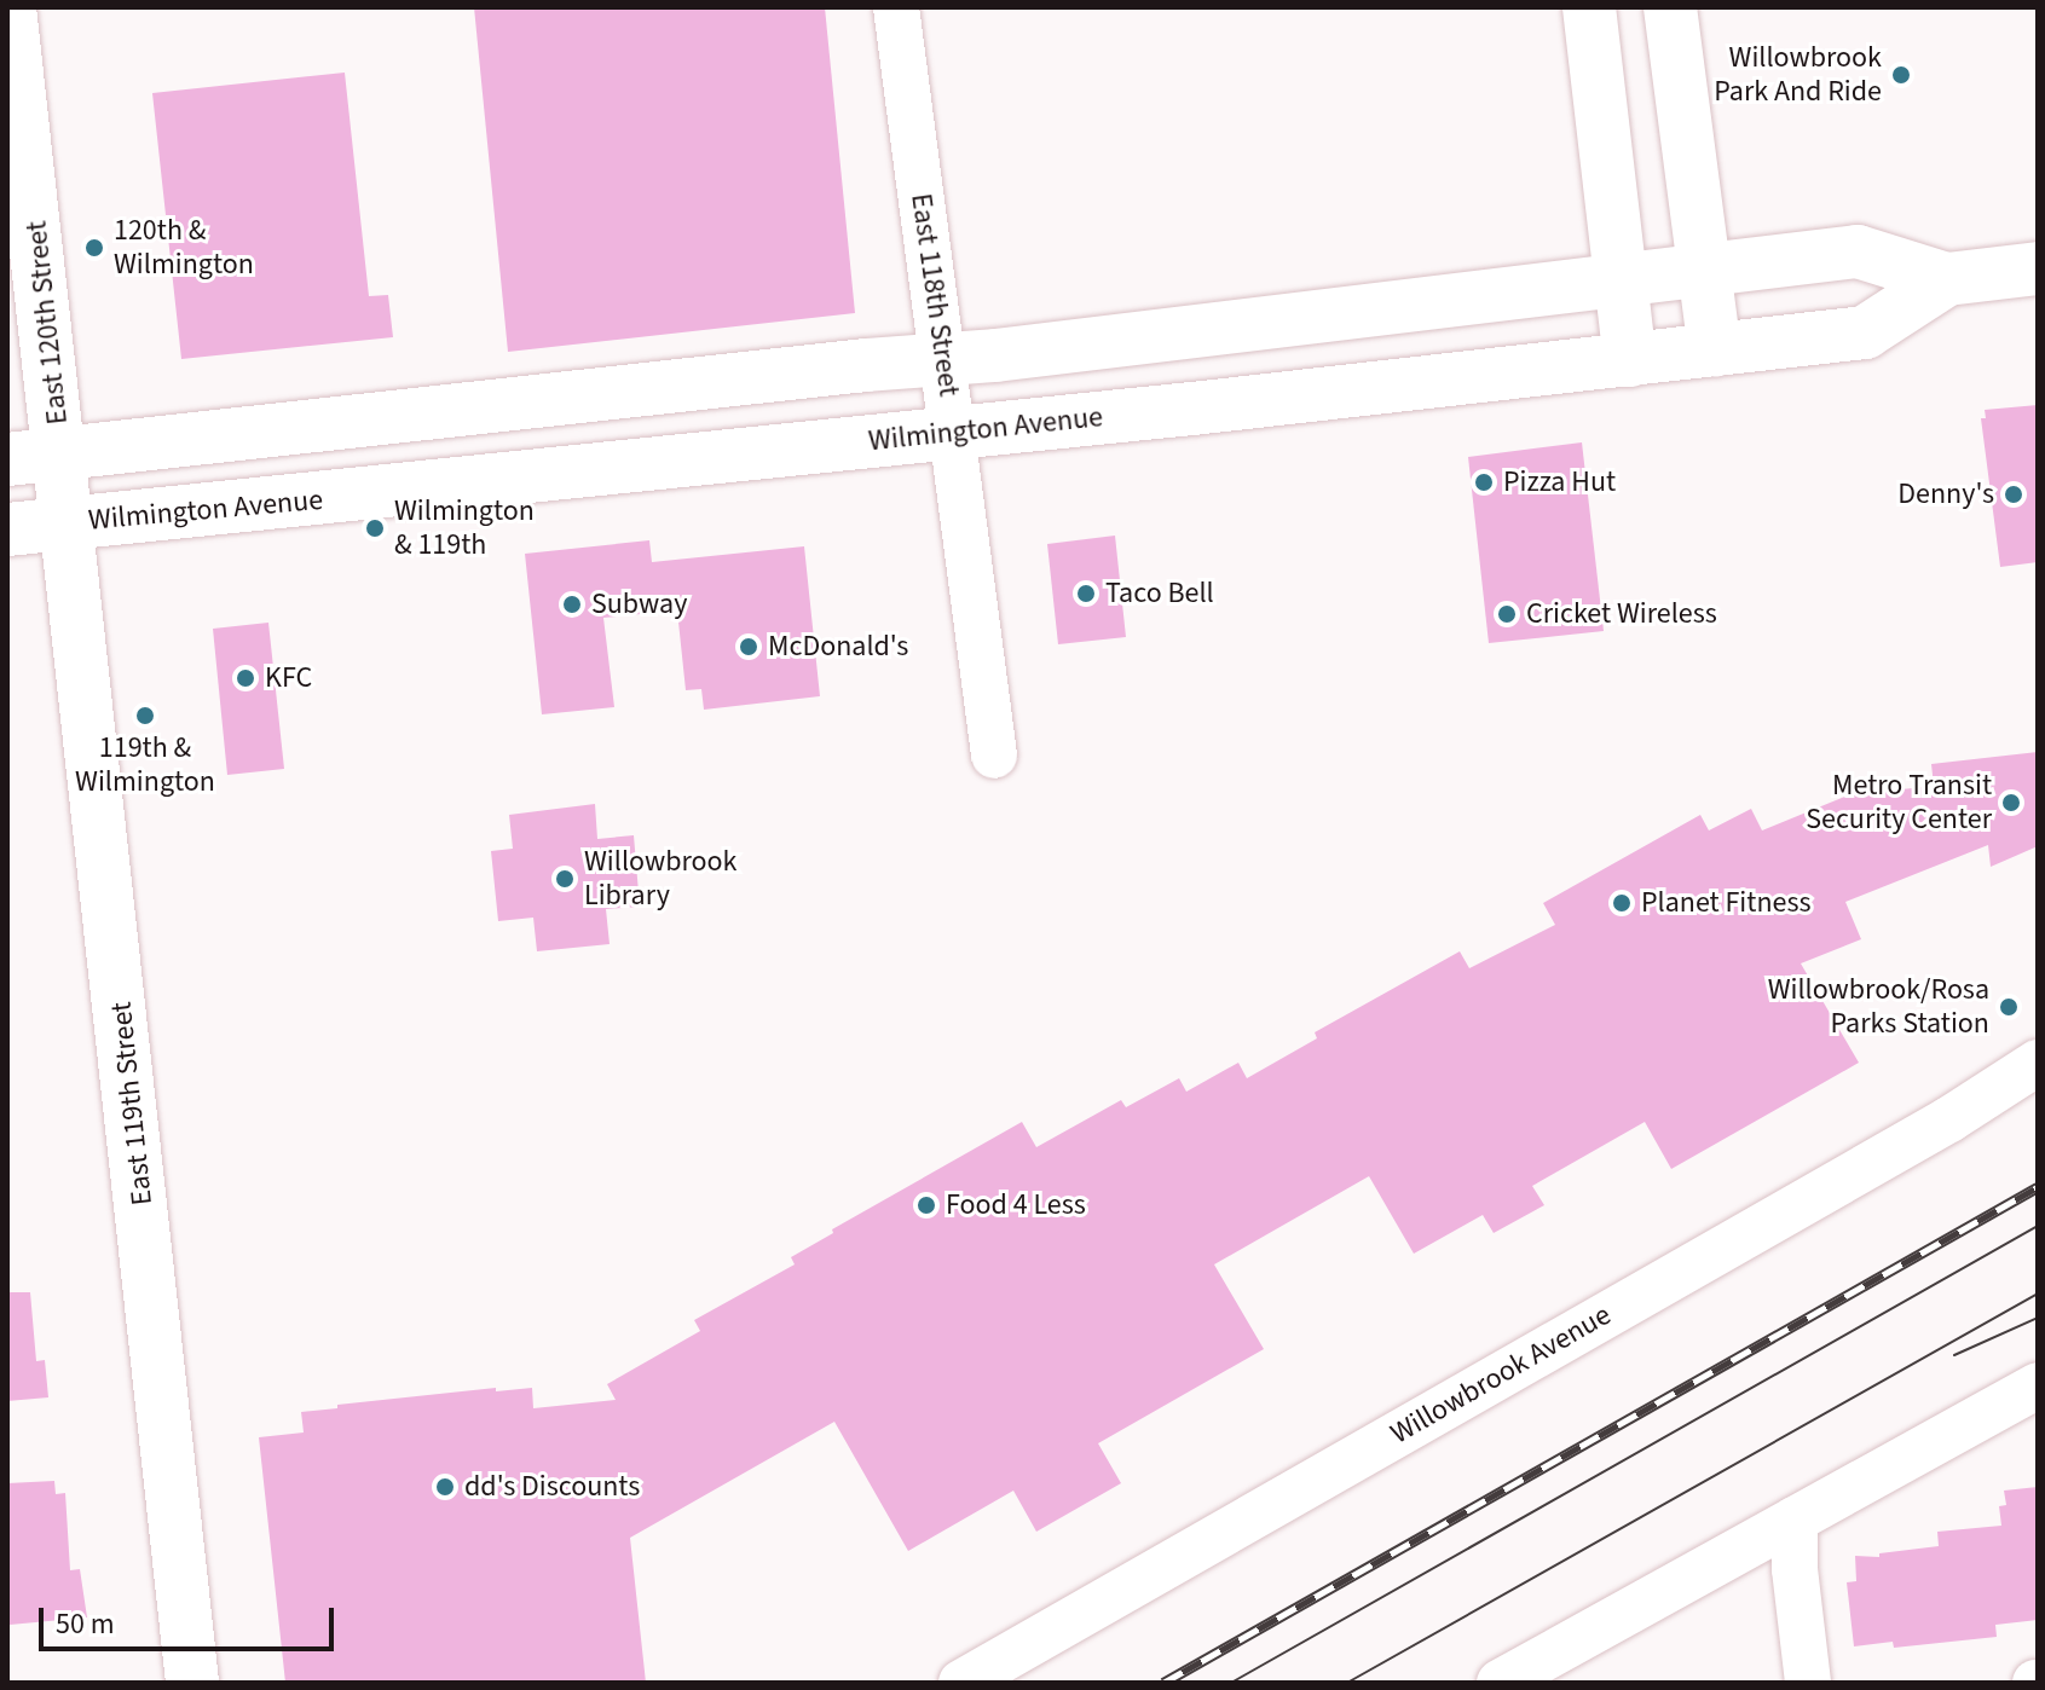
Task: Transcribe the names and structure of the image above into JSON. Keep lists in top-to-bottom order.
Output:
{
  "streets": {
    "main road": ["East 120th Street", "Wilmington Avenue", "East 119th Street"],
    "street": ["East 118th Street", "Willowbrook Avenue"]
  },
  "crossings": [
    ["East 118th Street", "Wilmington Avenue"],
    ["East 120th Street", "Wilmington Avenue"],
    ["East 120th Street", "East 119th Street"],
    ["Wilmington Avenue", "East 119th Street"]
  ],
  "places": [
    "Willowbrook Park And Ride",
    "120th & Wilmington",
    "Pizza Hut",
    "Denny's",
    "Wilmington & 119th",
    "Taco Bell",
    "Subway",
    "Cricket Wireless",
    "McDonald's",
    "KFC",
    "119th & Wilmington",
    "Metro Transit Security Center",
    "Willowbrook Library",
    "Planet Fitness",
    "Willowbrook/Rosa Parks Station",
    "Food 4 Less",
    "dd's Discounts"
  ],
  "scale_bar": "50 m"
}
